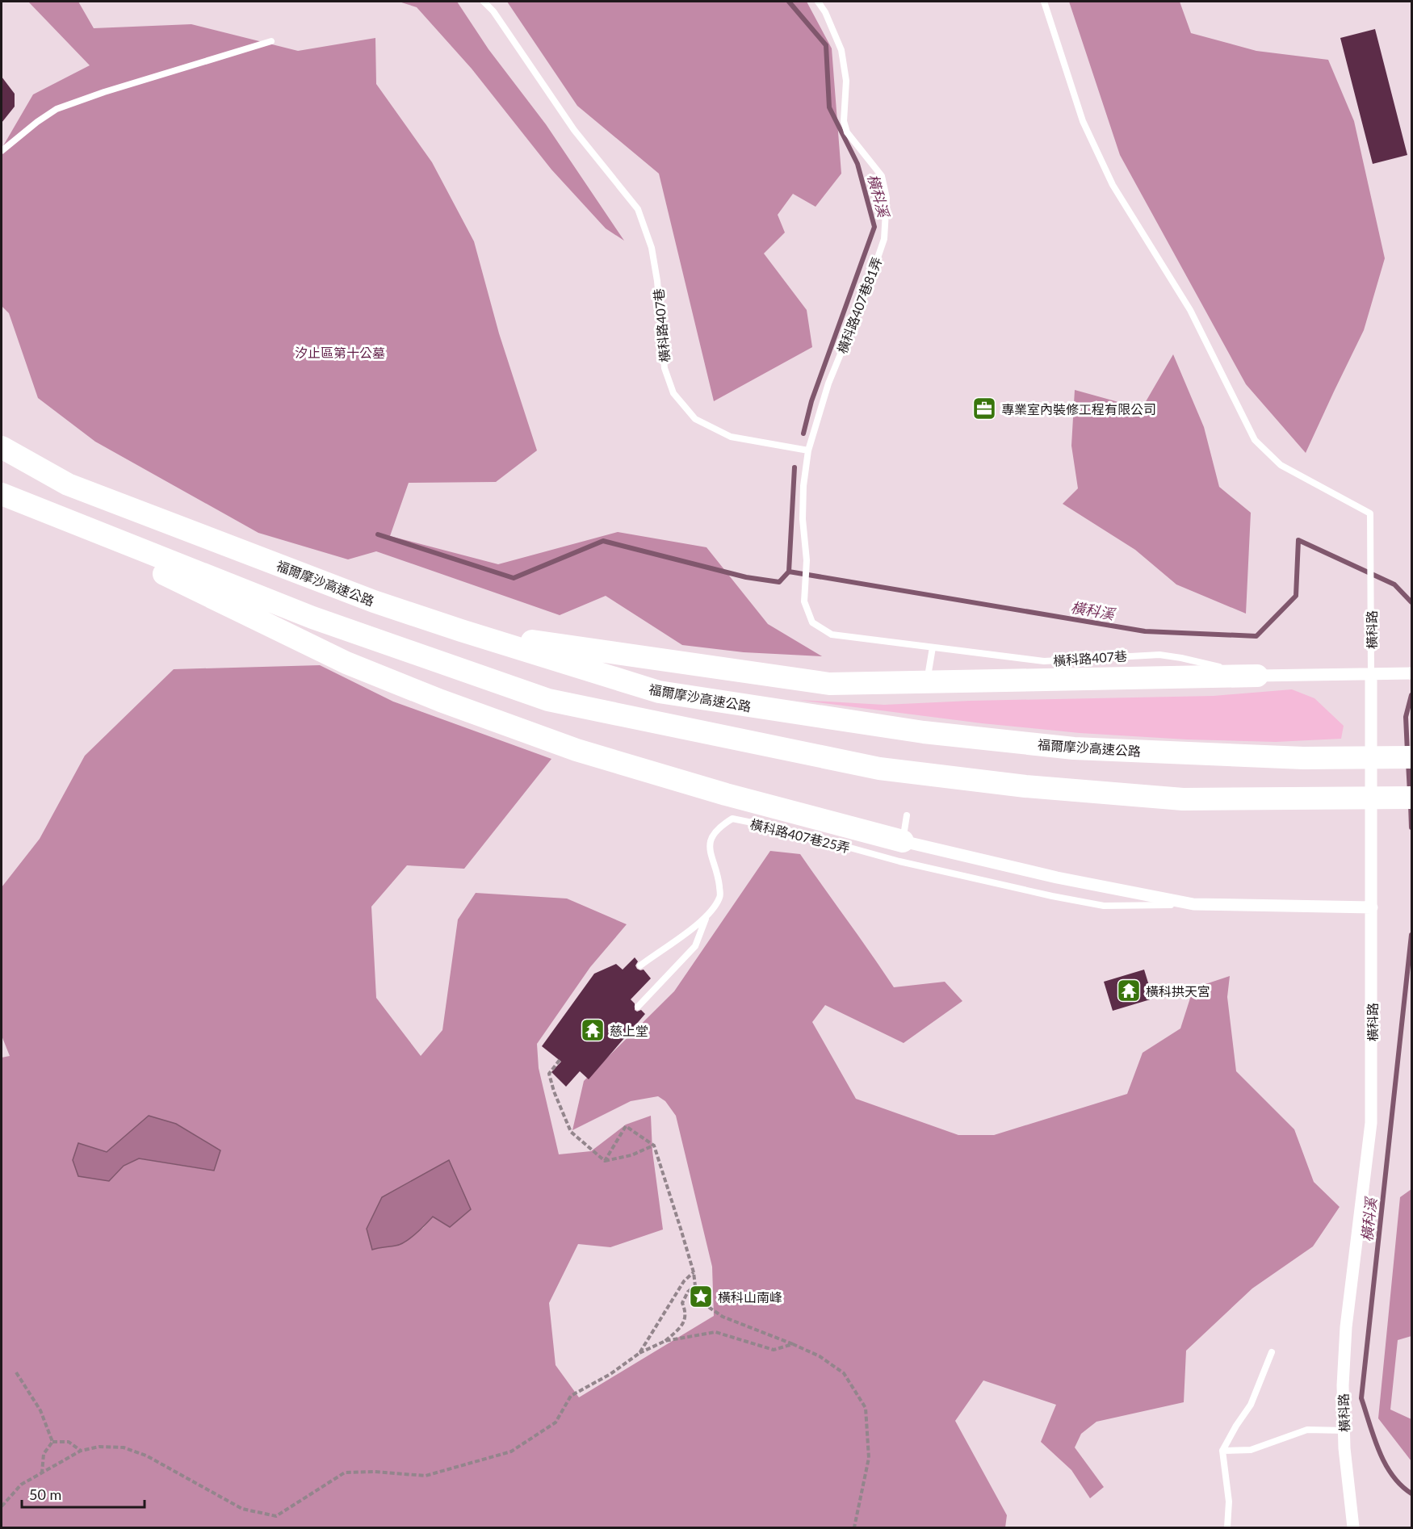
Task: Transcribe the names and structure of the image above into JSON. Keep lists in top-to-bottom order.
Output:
{
  "streets": {
    "highway": ["福爾摩沙高速公路"],
    "street": ["橫科路"],
    "lane": ["橫科路407巷81弄", "橫科路407巷", "橫科路407巷25弄"]
  },
  "crossings": [
    ["橫科路407巷81弄", "橫科路407巷"]
  ],
  "water": ["橫科溪"],
  "parks": ["汐止區第十公墓"],
  "places": {
    "office": ["專業室內裝修工程有限公司"],
    "temple": ["橫科拱天宮", "慈上堂"],
    "place": ["橫科山南峰"]
  },
  "scale_bar": "50 m"
}
